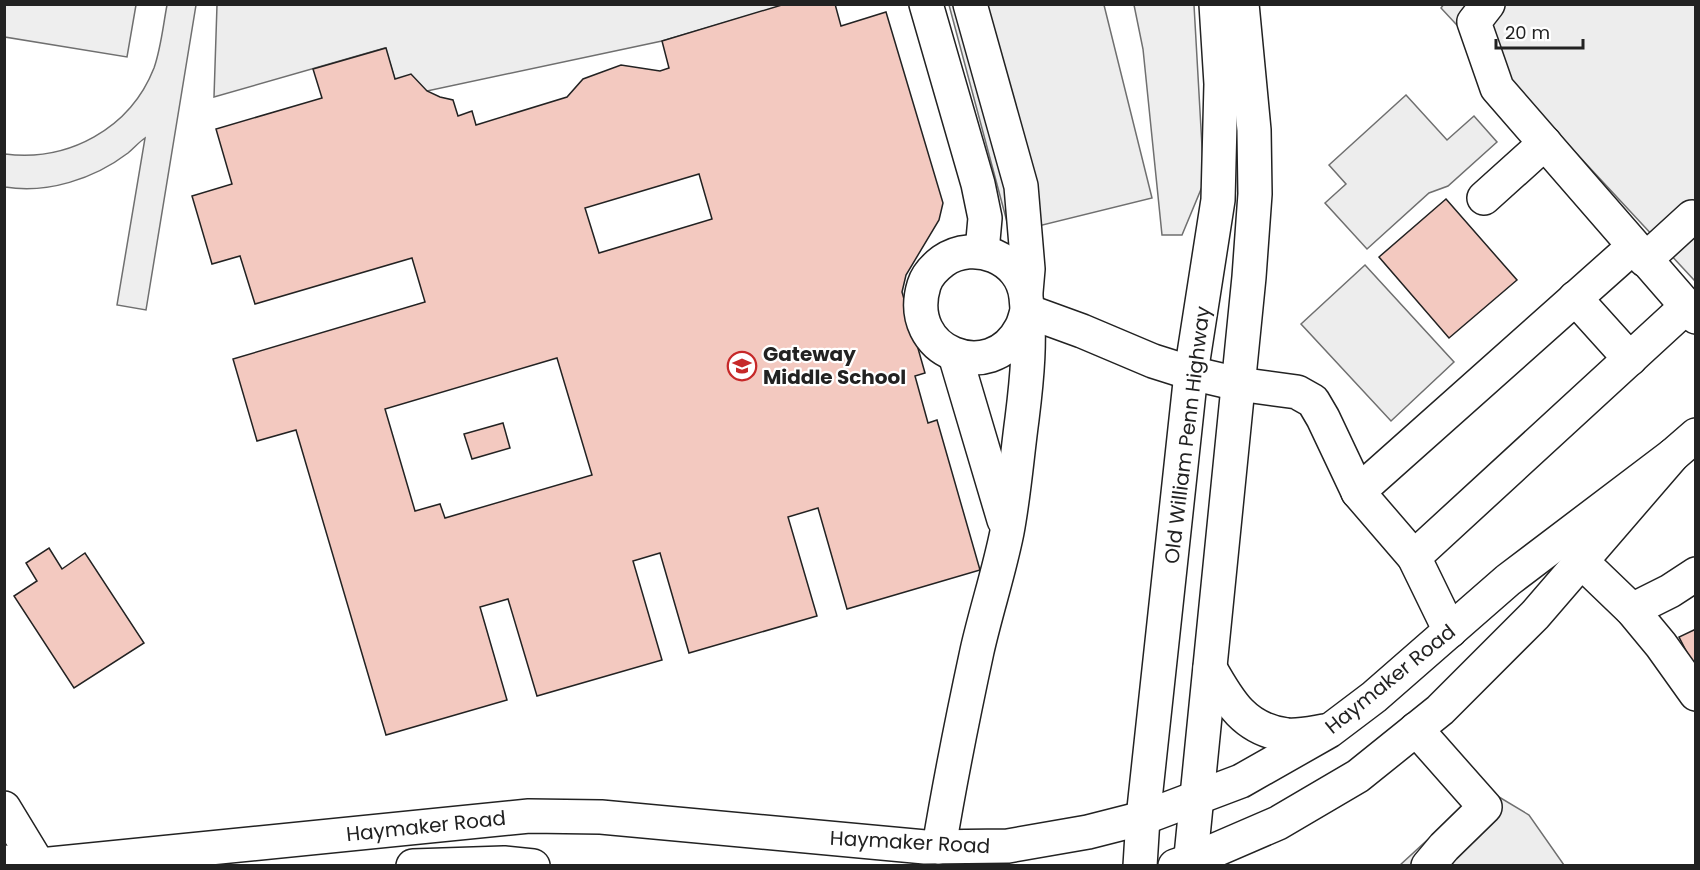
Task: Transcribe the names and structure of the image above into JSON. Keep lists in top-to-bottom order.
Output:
{
  "streets": {
    "main road": ["Old William Penn Highway", "Haymaker Road"]
  },
  "crossings": [
    ["Old William Penn Highway", "Haymaker Road"]
  ],
  "places": {
    "school or university": ["Gateway Middle School"]
  },
  "scale_bar": "20 m"
}
